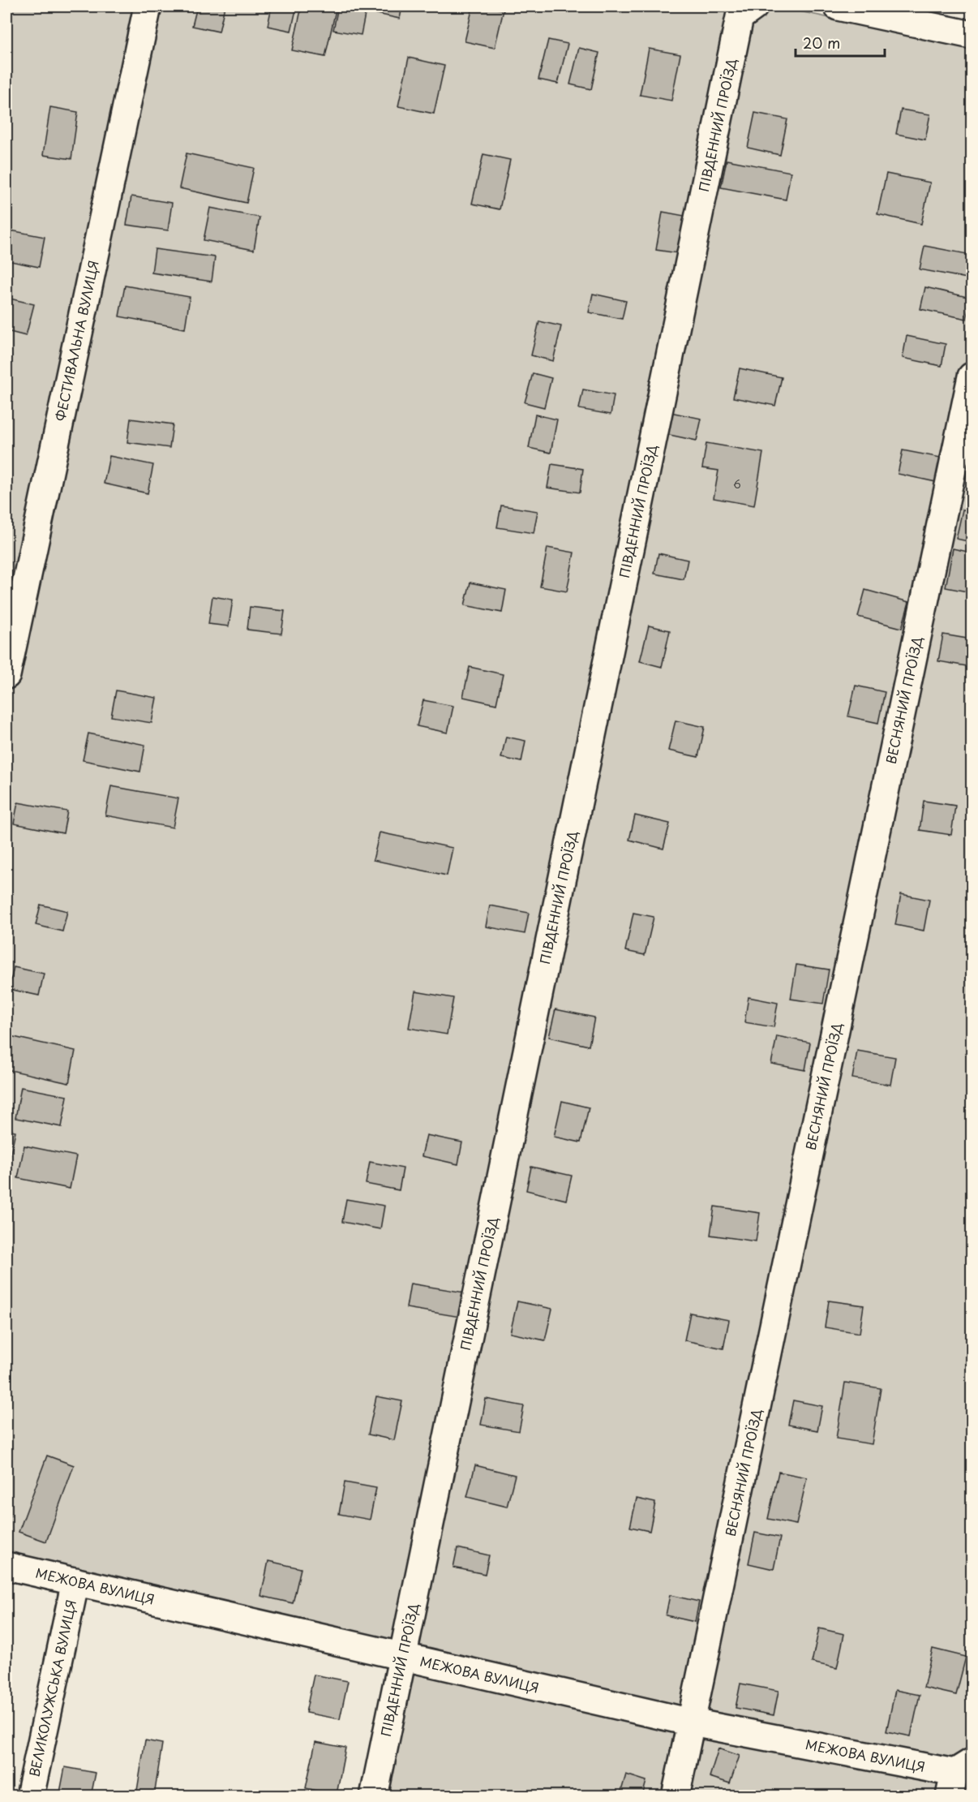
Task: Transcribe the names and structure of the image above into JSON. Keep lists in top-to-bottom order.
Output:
{
  "streets": {
    "street": [
      "ПІВДЕННИЙ ПРОЇЗД",
      "ФЕСТИВАЛЬНА ВУЛИЦЯ",
      "ВЕСНЯНИЙ ПРОЇЗД",
      "МЕЖОВА ВУЛИЦЯ",
      "ВЕЛИКОЛУЖСЬКА ВУЛИЦЯ"
    ]
  },
  "crossings": [
    ["ПІВДЕННИЙ ПРОЇЗД", "МЕЖОВА ВУЛИЦЯ"],
    ["ВЕСНЯНИЙ ПРОЇЗД", "МЕЖОВА ВУЛИЦЯ"],
    ["МЕЖОВА ВУЛИЦЯ", "ВЕЛИКОЛУЖСЬКА ВУЛИЦЯ"]
  ],
  "house_numbers": ["6"],
  "scale_bar": "20 m"
}
